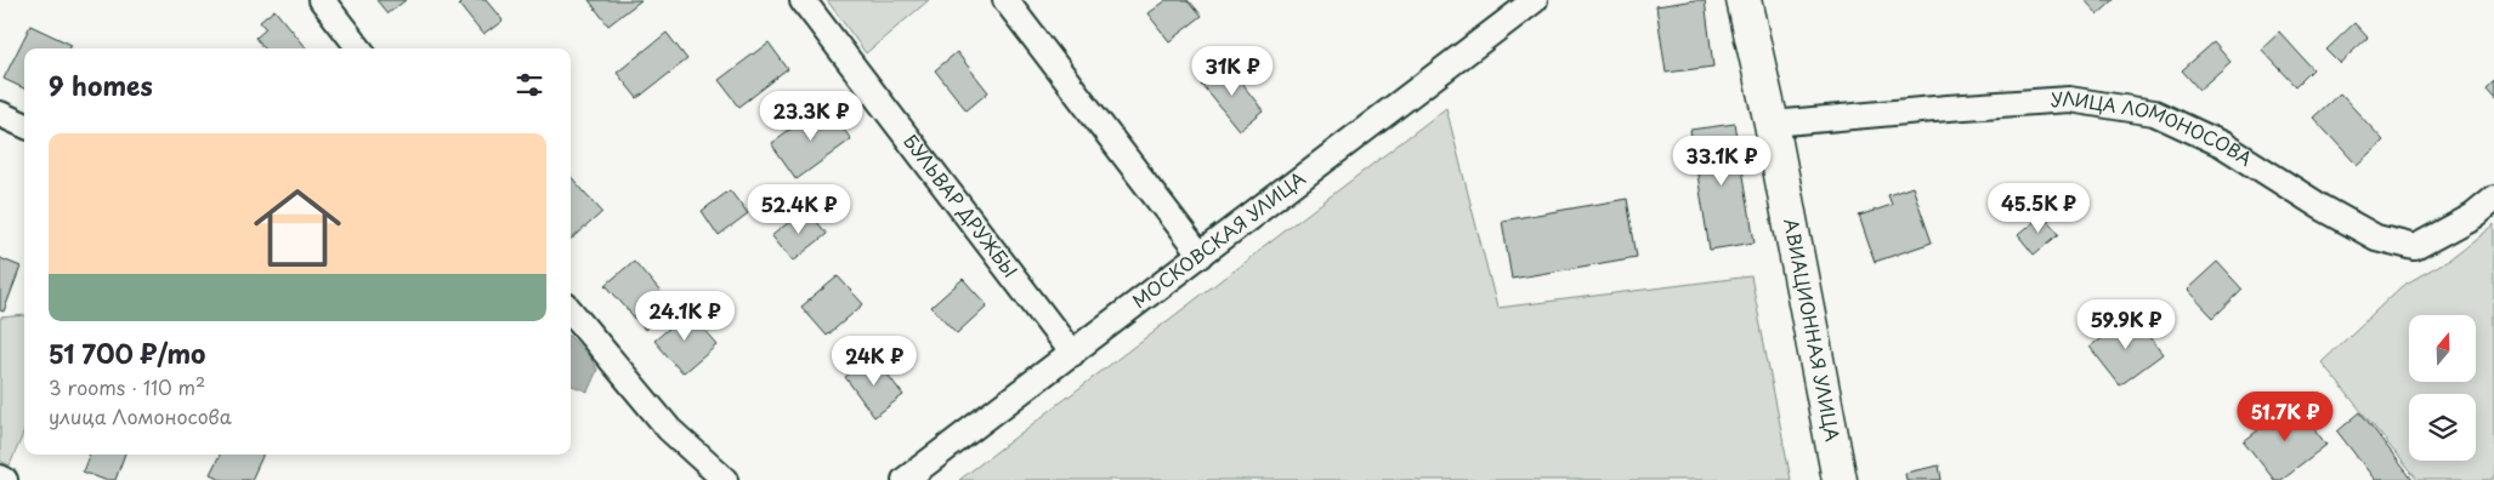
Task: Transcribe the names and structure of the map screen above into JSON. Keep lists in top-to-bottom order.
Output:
{
  "streets": {
    "street": [
      "УЛИЦА ЛОМОНОСОВА",
      "БУЛЬВАР ДРУЖБЫ",
      "МОСКОВСКАЯ УЛИЦА",
      "АВИАЦИОННАЯ УЛИЦА"
    ]
  },
  "crossings": [
    ["УЛИЦА ЛОМОНОСОВА", "АВИАЦИОННАЯ УЛИЦА"],
    ["БУЛЬВАР ДРУЖБЫ", "МОСКОВСКАЯ УЛИЦА"]
  ],
  "north": "top",
  "page": {
    "price": [
      "31K ₽",
      "23.3K ₽",
      "33.1K ₽",
      "45.5K ₽",
      "52.4K ₽",
      "24.1K ₽",
      "59.9K ₽",
      "24K ₽",
      "51.7K ₽"
    ],
    "heading": "9 homes",
    "list": [
      {
        "name": "51 700 ₽/mo",
        "note": "3 rooms · 110 m² · улица Ломоносова"
      }
    ]
  }
}
